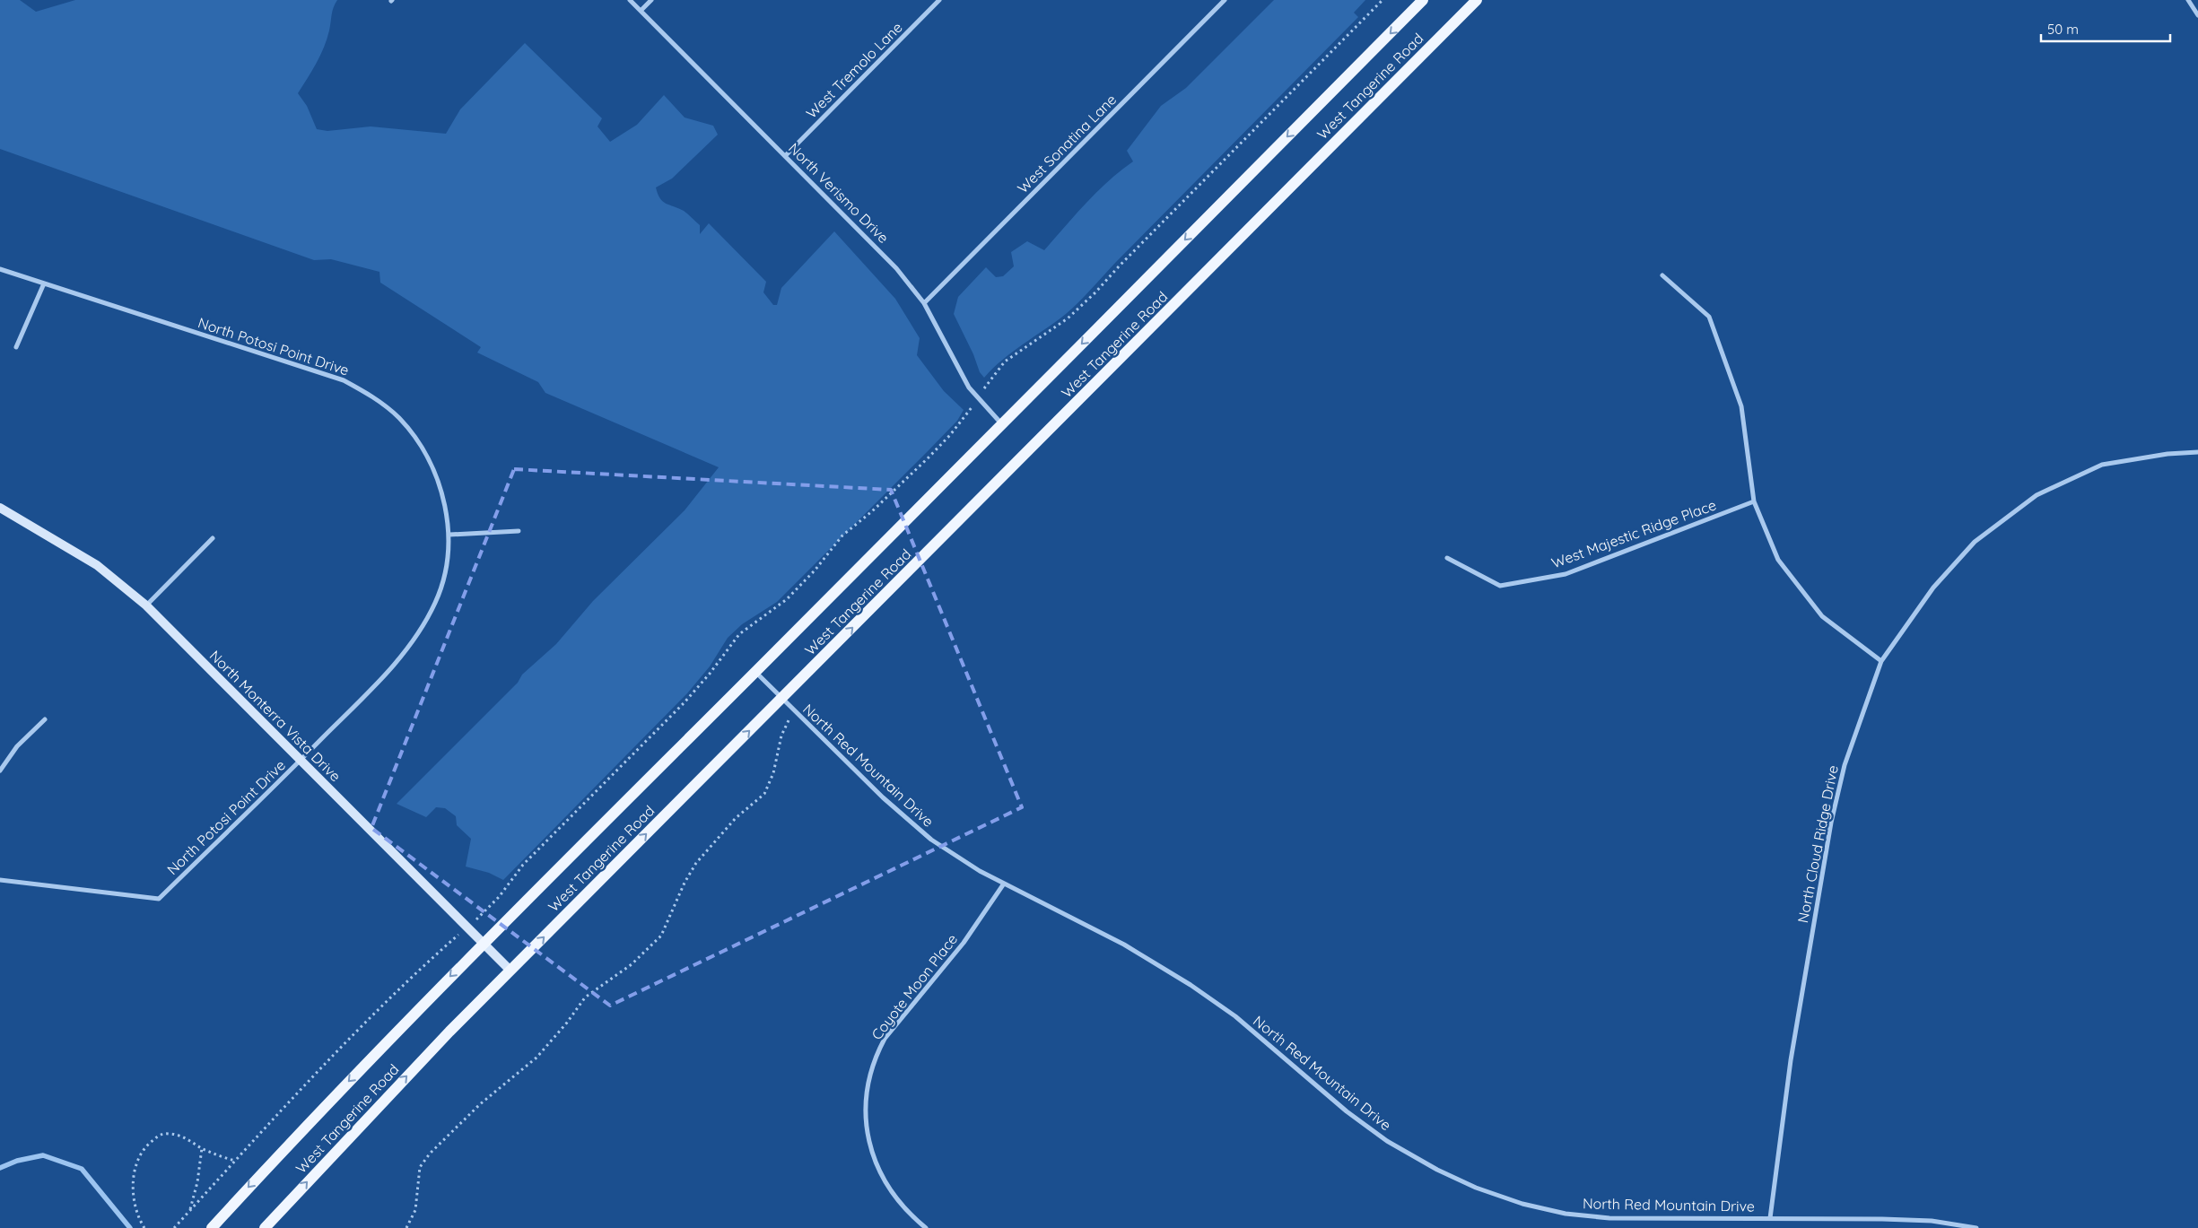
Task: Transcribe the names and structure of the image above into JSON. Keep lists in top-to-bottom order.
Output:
{
  "streets": {
    "main road": ["West Tangerine Road"],
    "street": [
      "West Tremolo Lane",
      "West Sonatina Lane",
      "North Verismo Drive",
      "North Potosi Point Drive",
      "West Majestic Ridge Place",
      "North Monterra Vista Drive",
      "North Red Mountain Drive",
      "North Cloud Ridge Drive",
      "Coyote Moon Place"
    ]
  },
  "crossings": [
    ["West Tremolo Lane", "North Verismo Drive"],
    ["West Tangerine Road", "North Verismo Drive"],
    ["West Tangerine Road", "North Monterra Vista Drive"],
    ["West Tangerine Road", "North Red Mountain Drive"],
    ["West Sonatina Lane", "North Verismo Drive"],
    ["North Potosi Point Drive", "North Monterra Vista Drive"],
    ["North Red Mountain Drive", "North Cloud Ridge Drive"],
    ["North Red Mountain Drive", "Coyote Moon Place"]
  ],
  "scale_bar": "50 m"
}
